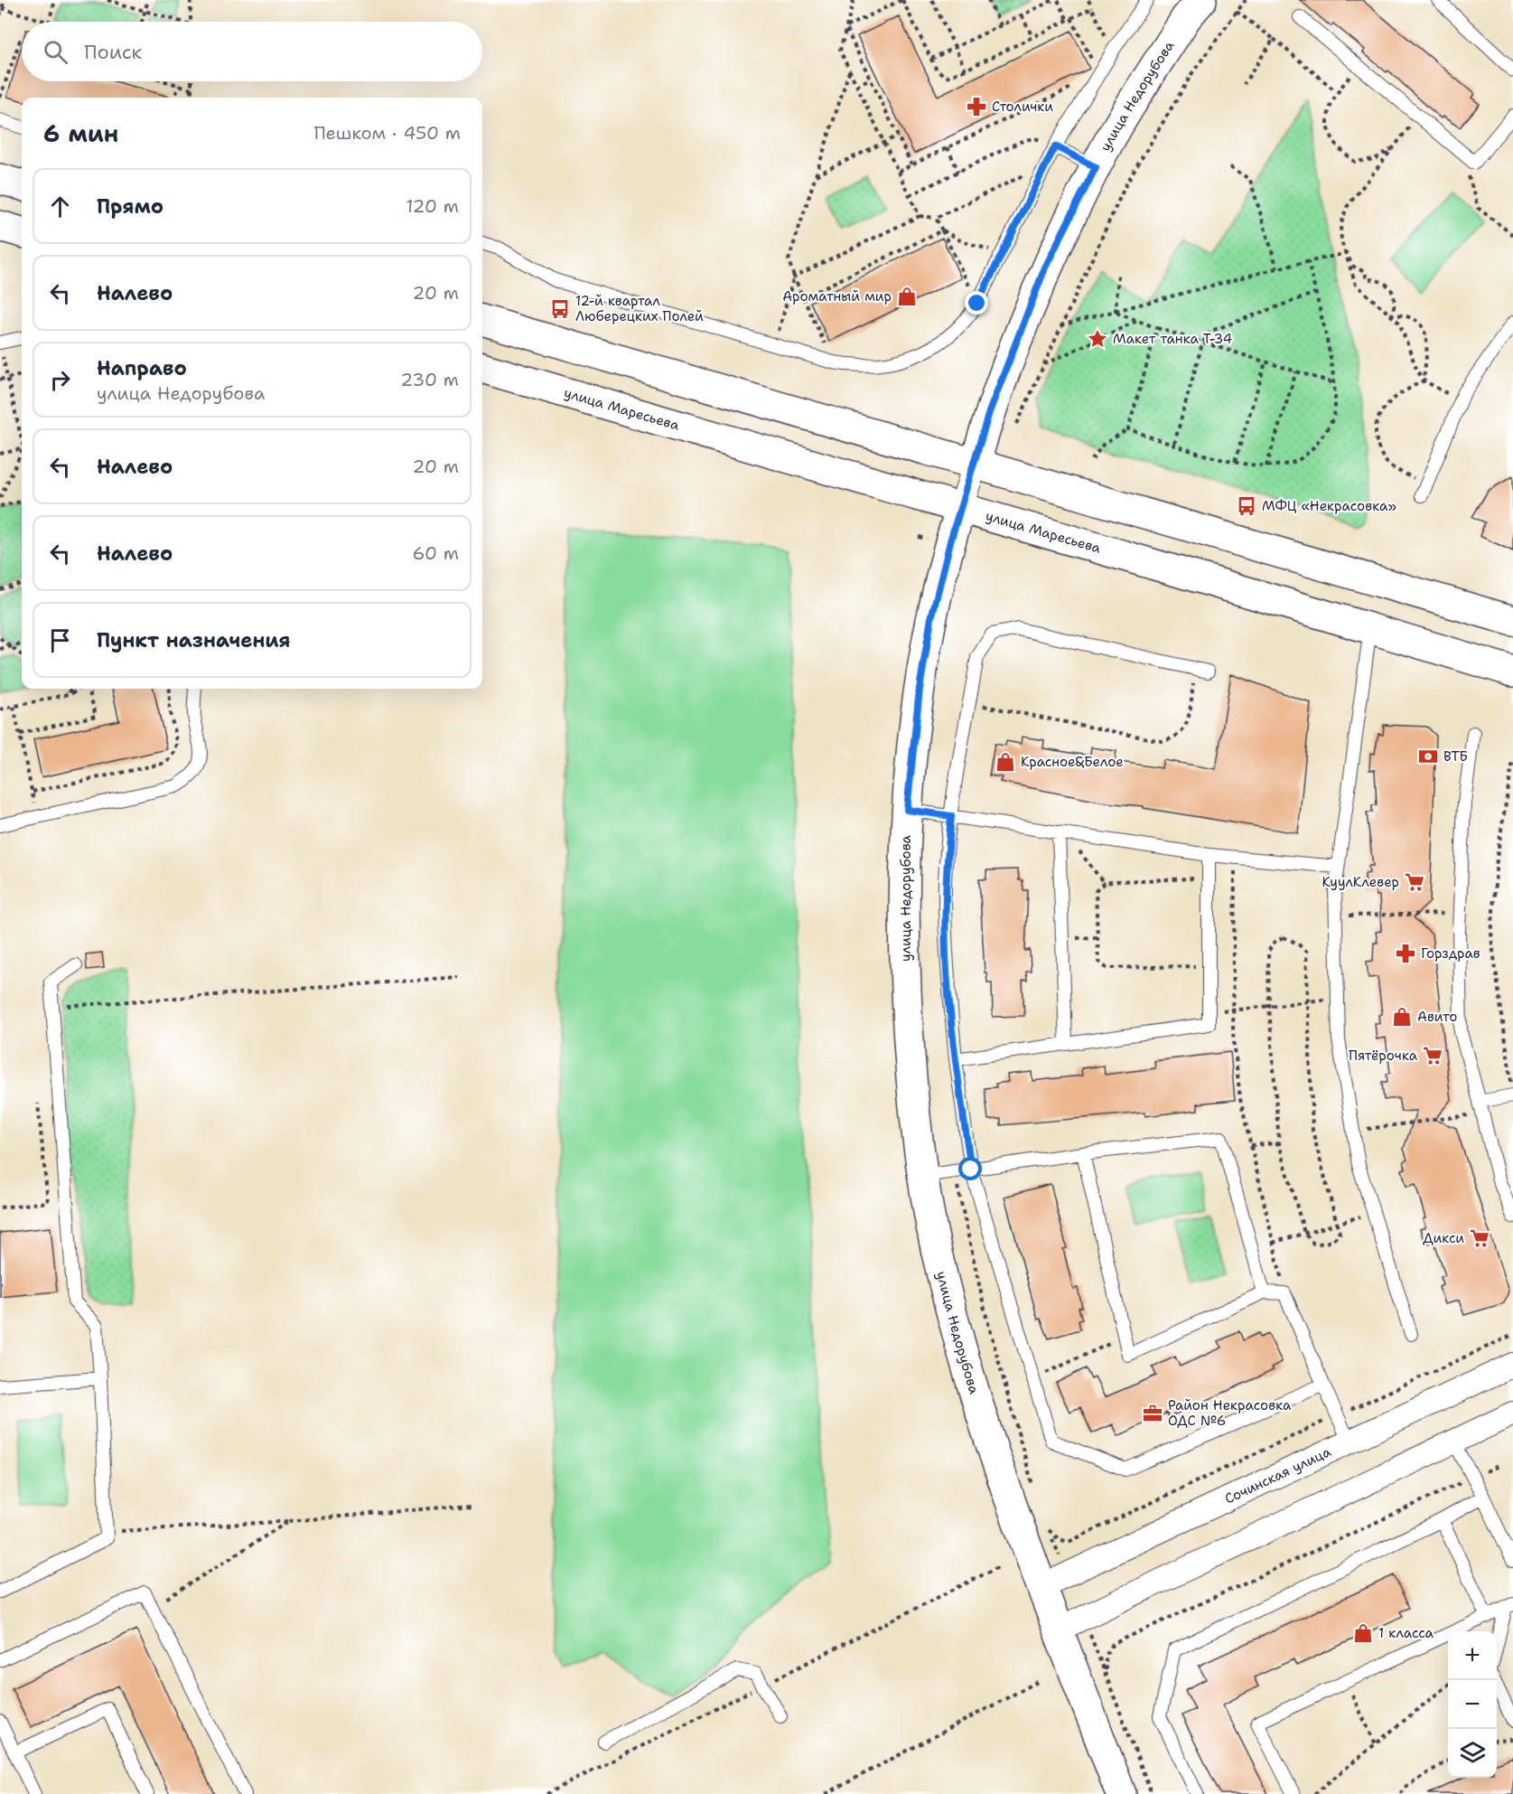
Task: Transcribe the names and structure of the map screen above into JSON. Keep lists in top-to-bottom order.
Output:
{
  "streets": {
    "street": ["улица Недорубова", "улица Маресьева", "Сочинская улица"]
  },
  "crossings": [
    ["улица Недорубова", "улица Маресьева"],
    ["улица Недорубова", "Сочинская улица"]
  ],
  "places": {
    "pharmacy": ["Столички", "Горздрав"],
    "shop": [
      "Ароматный мир",
      "Красное&Белое",
      "Авито",
      "1 класса"
    ],
    "bus stop": ["12-й квартал Люберецких Полей", "МФЦ «Некрасовка»"],
    "place": ["Макет танка Т-34"],
    "bank": ["ВТБ"],
    "supermarket": ["КуулКлевер", "Пятёрочка", "Дикси"],
    "office": ["Район Некрасовка ОДС №6"]
  },
  "page": {
    "search": "Поиск",
    "heading": ["6 мин", "Пешком · 450 m"],
    "list": [
      ["Прямо", "120 m"],
      ["Налево", "20 m"],
      ["Направо", "улица Недорубова", "230 m"],
      ["Налево", "20 m"],
      ["Налево", "60 m"],
      "Пункт назначения"
    ],
    "map_buttons": ["+", "−"]
  }
}
